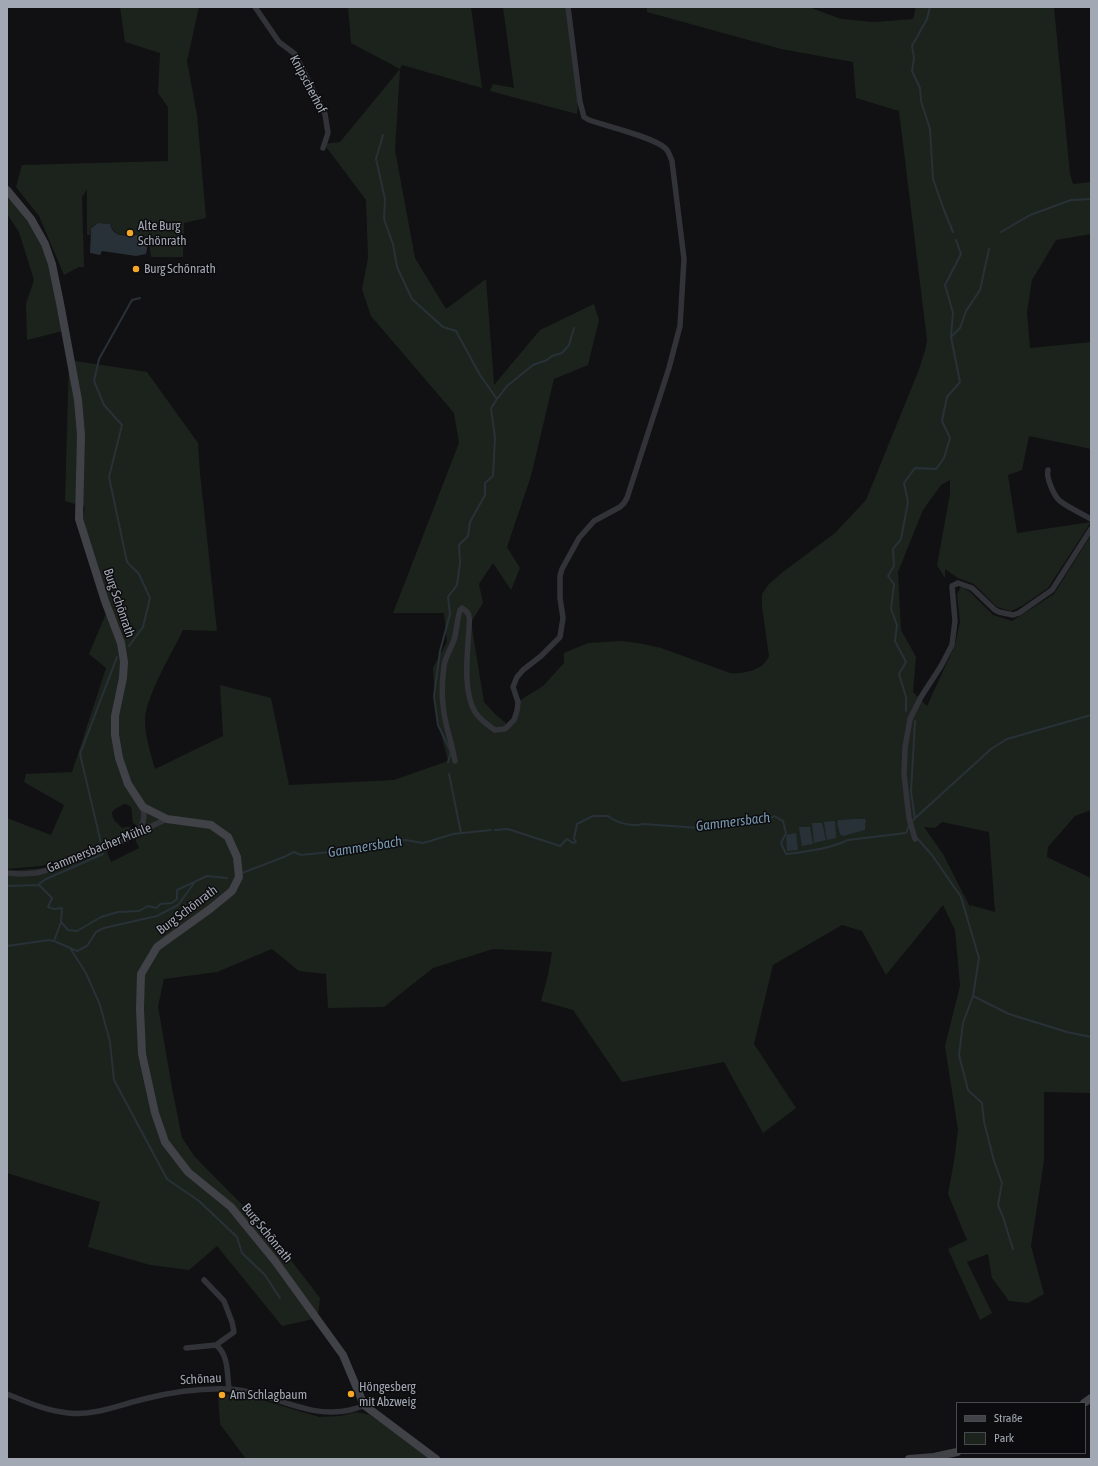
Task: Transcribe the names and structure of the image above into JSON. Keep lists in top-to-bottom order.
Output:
{
  "streets": {
    "street": [
      "Knipscherhof",
      "Burg Schönrath",
      "Gammersbacher Mühle",
      "Schönau"
    ]
  },
  "crossings": [
    ["Burg Schönrath", "Gammersbacher Mühle"],
    ["Burg Schönrath", "Schönau"]
  ],
  "water": ["Gammersbach"],
  "places": [
    "Alte Burg Schönrath",
    "Burg Schönrath",
    "Höngesberg mit Abzweig",
    "Am Schlagbaum"
  ],
  "legend": ["Straße", "Park"]
}
